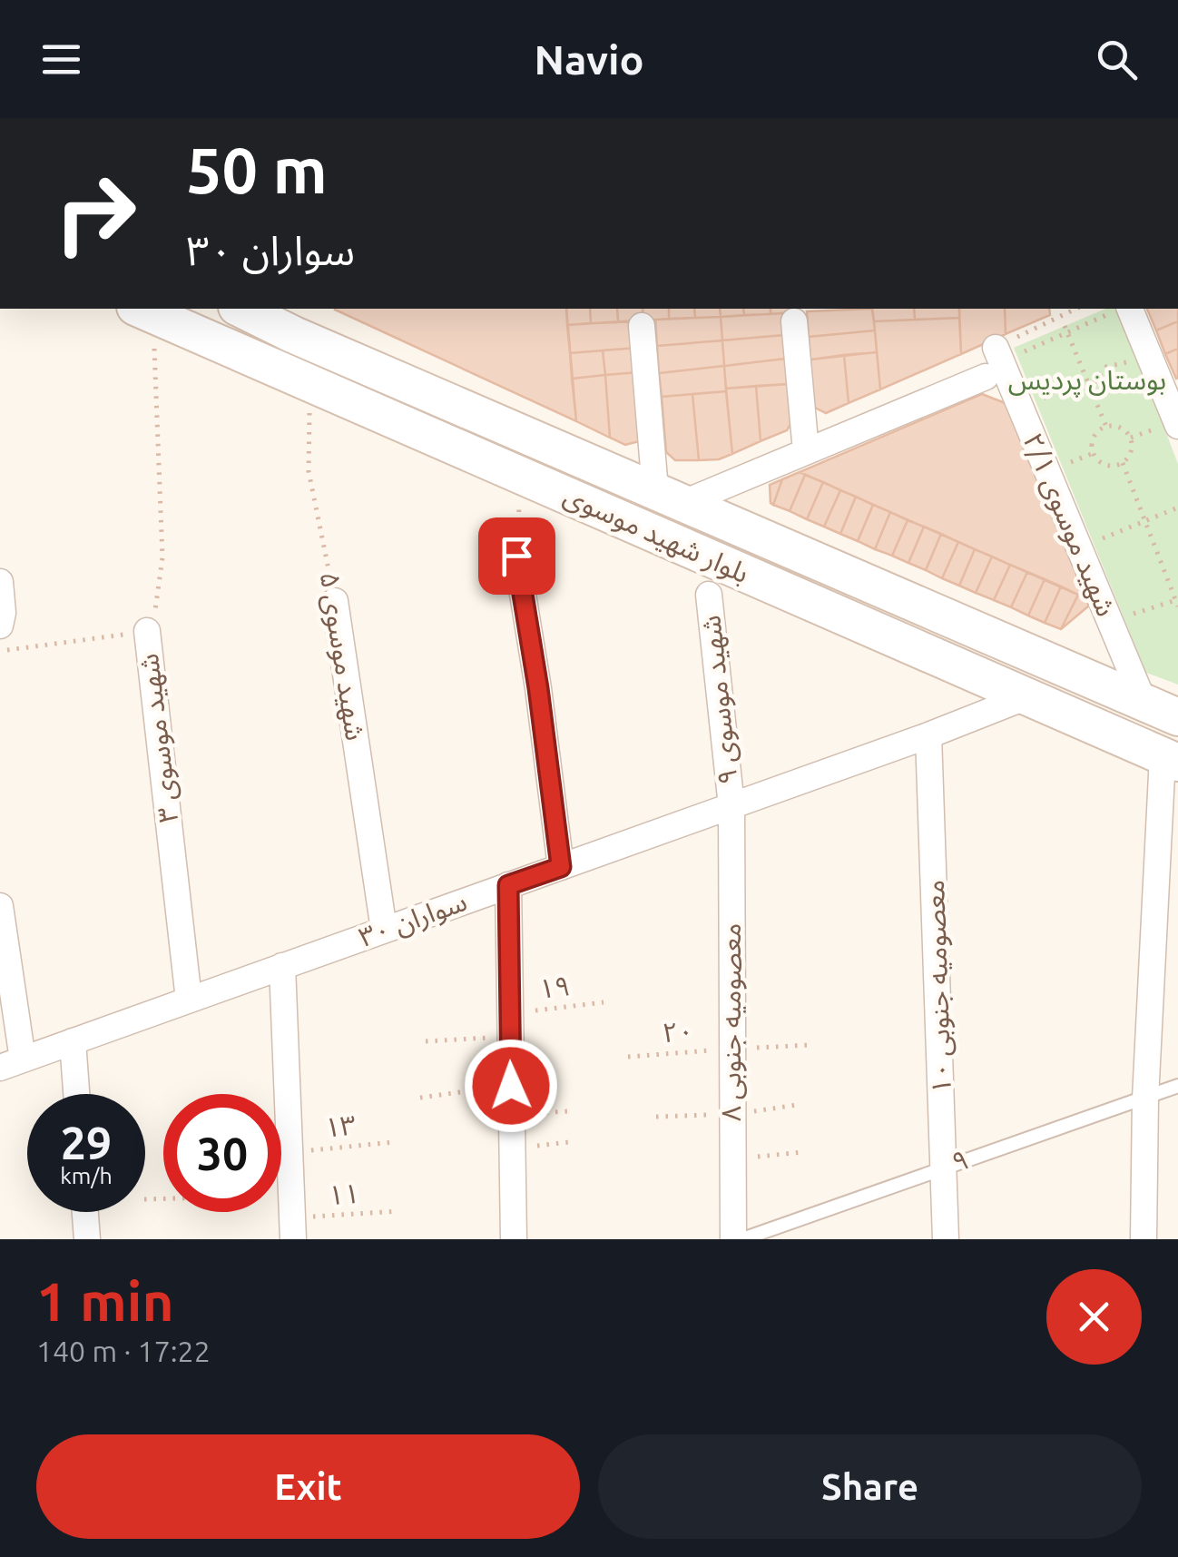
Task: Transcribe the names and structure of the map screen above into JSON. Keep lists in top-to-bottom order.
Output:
{
  "streets": {
    "main road": ["بلوار شهید موسوی"],
    "street": [
      "شهید موسوی ۲/۱",
      "شهید موسوی ۵",
      "شهید موسوی ۹",
      "شهید موسوی ۳",
      "سواران ۳۰",
      "معصومیه جنوبی ۱۰",
      "معصومیه جنوبی ۸"
    ],
    "lane": ["۹"],
    "path": [
      "۱۹",
      "۲۰",
      "۱۳",
      "۱۱"
    ]
  },
  "crossings": [
    ["شهید موسوی ۲/۱", "بلوار شهید موسوی"],
    ["بلوار شهید موسوی", "شهید موسوی ۵"],
    ["بلوار شهید موسوی", "شهید موسوی ۳"],
    ["بلوار شهید موسوی", "سواران ۳۰"],
    ["شهید موسوی ۵", "سواران ۳۰"],
    ["شهید موسوی ۹", "سواران ۳۰"],
    ["شهید موسوی ۹", "معصومیه جنوبی ۸"],
    ["شهید موسوی ۳", "سواران ۳۰"],
    ["سواران ۳۰", "معصومیه جنوبی ۱۰"],
    ["سواران ۳۰", "معصومیه جنوبی ۸"],
    ["معصومیه جنوبی ۱۰", "۹"],
    ["معصومیه جنوبی ۸", "۲۰"]
  ],
  "parks": ["بوستان پردیس"],
  "page": {
    "header": "Navio",
    "turn": ["50 m", "سواران ۳۰"],
    "speed": "29 km/h",
    "limit": "30",
    "heading": ["1 min", "140 m · 17:22"],
    "buttons": ["Exit", "Share"]
  }
}
